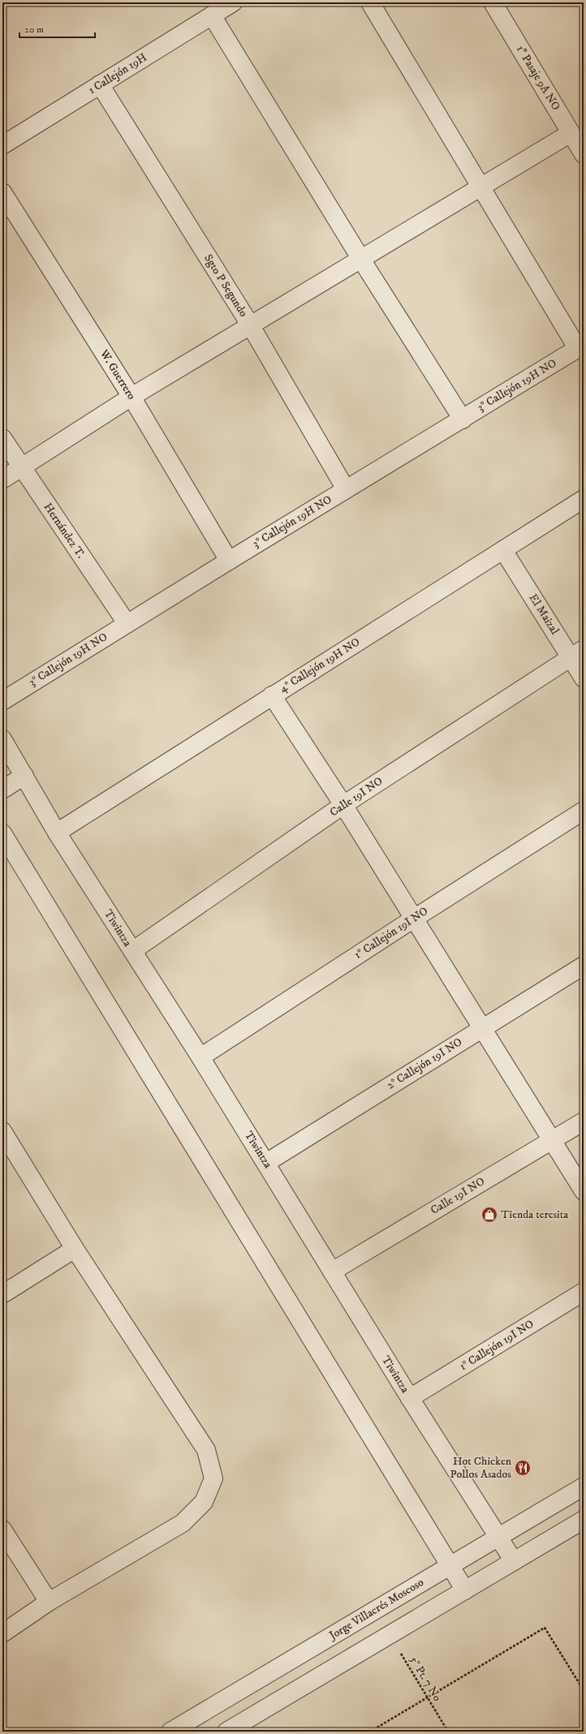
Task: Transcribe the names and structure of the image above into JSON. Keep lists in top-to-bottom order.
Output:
{
  "streets": {
    "street": [
      "1 Callejón 19H",
      "1º Pasaje 9A NO",
      "Sgto P Segundo",
      "W. Guerrero",
      "3° Callejón 19H NO",
      "Hernández T.",
      "El Maizal",
      "4° Callejón 19H NO",
      "Calle 19I NO",
      "Tiwintza",
      "1° Callejón 19I NO",
      "2° Callejón 19I NO",
      "Jorge Villacrés Moscoso"
    ],
    "path": ["5° Pt. 7 No"]
  },
  "crossings": [
    ["1 Callejón 19H", "Sgto P Segundo"],
    ["Sgto P Segundo", "3° Callejón 19H NO"],
    ["W. Guerrero", "3° Callejón 19H NO"],
    ["3° Callejón 19H NO", "Hernández T."],
    ["El Maizal", "4° Callejón 19H NO"],
    ["El Maizal", "Calle 19I NO"],
    ["4° Callejón 19H NO", "Tiwintza"],
    ["Calle 19I NO", "Tiwintza"],
    ["Tiwintza", "1° Callejón 19I NO"],
    ["Tiwintza", "2° Callejón 19I NO"],
    ["Tiwintza", "Jorge Villacrés Moscoso"]
  ],
  "places": {
    "shop": ["Tienda teresita"],
    "restaurant": ["Hot Chicken Pollos Asados"]
  },
  "scale_bar": "20 m"
}
